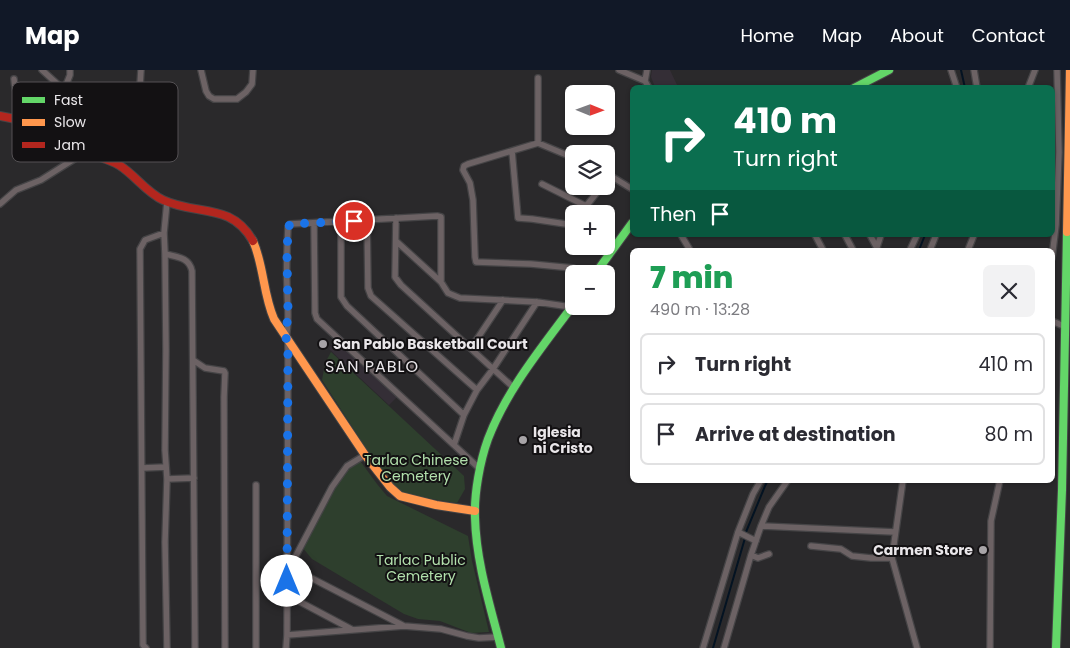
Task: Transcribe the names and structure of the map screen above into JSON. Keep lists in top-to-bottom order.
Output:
{
  "districts": ["SAN PABLO"],
  "parks": ["Tarlac Chinese Cemetery", "Tarlac Public Cemetery"],
  "places": ["San Pablo Basketball Court", "Iglesia ni Cristo", "Carmen Store"],
  "legend": ["Fast", "Slow", "Jam"],
  "north": "right",
  "page": {
    "header": "Map",
    "nav": [
      "Home",
      "Map",
      "About",
      "Contact"
    ],
    "map_buttons": ["+", "−"],
    "turn": ["410 m", "Turn right"],
    "then": "Then",
    "heading": ["7 min", "490 m · 13:28"],
    "list": [
      {
        "name": "Turn right",
        "value": "410 m"
      },
      {
        "name": "Arrive at destination",
        "value": "80 m"
      }
    ]
  }
}
